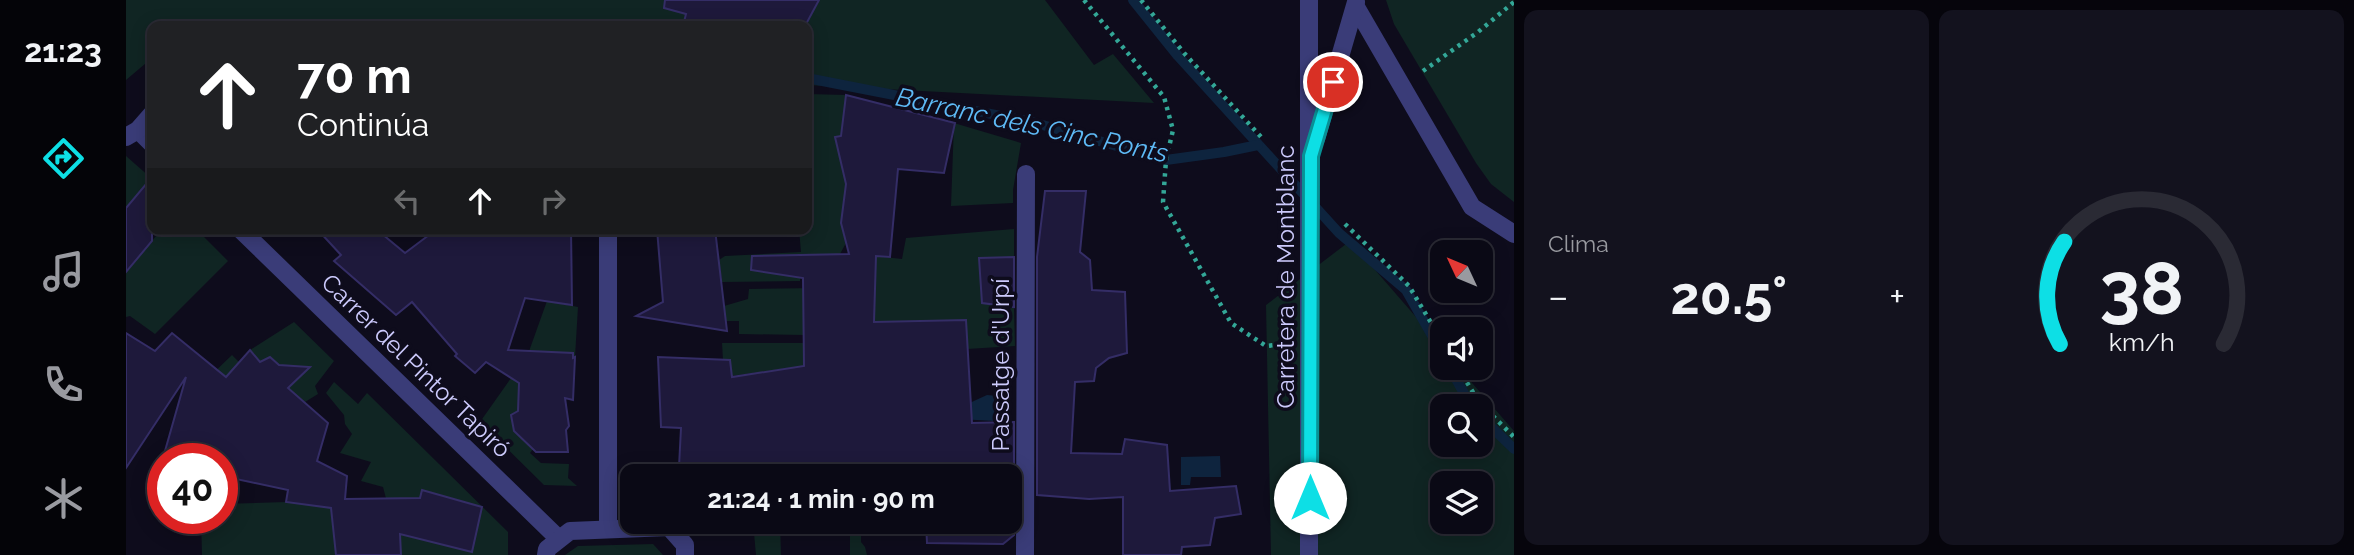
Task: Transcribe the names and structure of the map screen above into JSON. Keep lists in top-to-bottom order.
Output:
{
  "streets": {
    "street": ["Carretera de Montblanc", "Passatge d'Urpí", "Carrer del Pintor Tapiró"]
  },
  "water": ["Barranc dels Cinc Ponts"],
  "north": "top left",
  "page": {
    "tabs": "21:23",
    "tile": "Clima",
    "turn": ["70 m", "Continúa"],
    "heat": ["−", "20.5°", "+"],
    "limit": "40",
    "trip": "21:24 · 1 min · 90 m",
    "gauge": ["38", "km/h"]
  }
}
